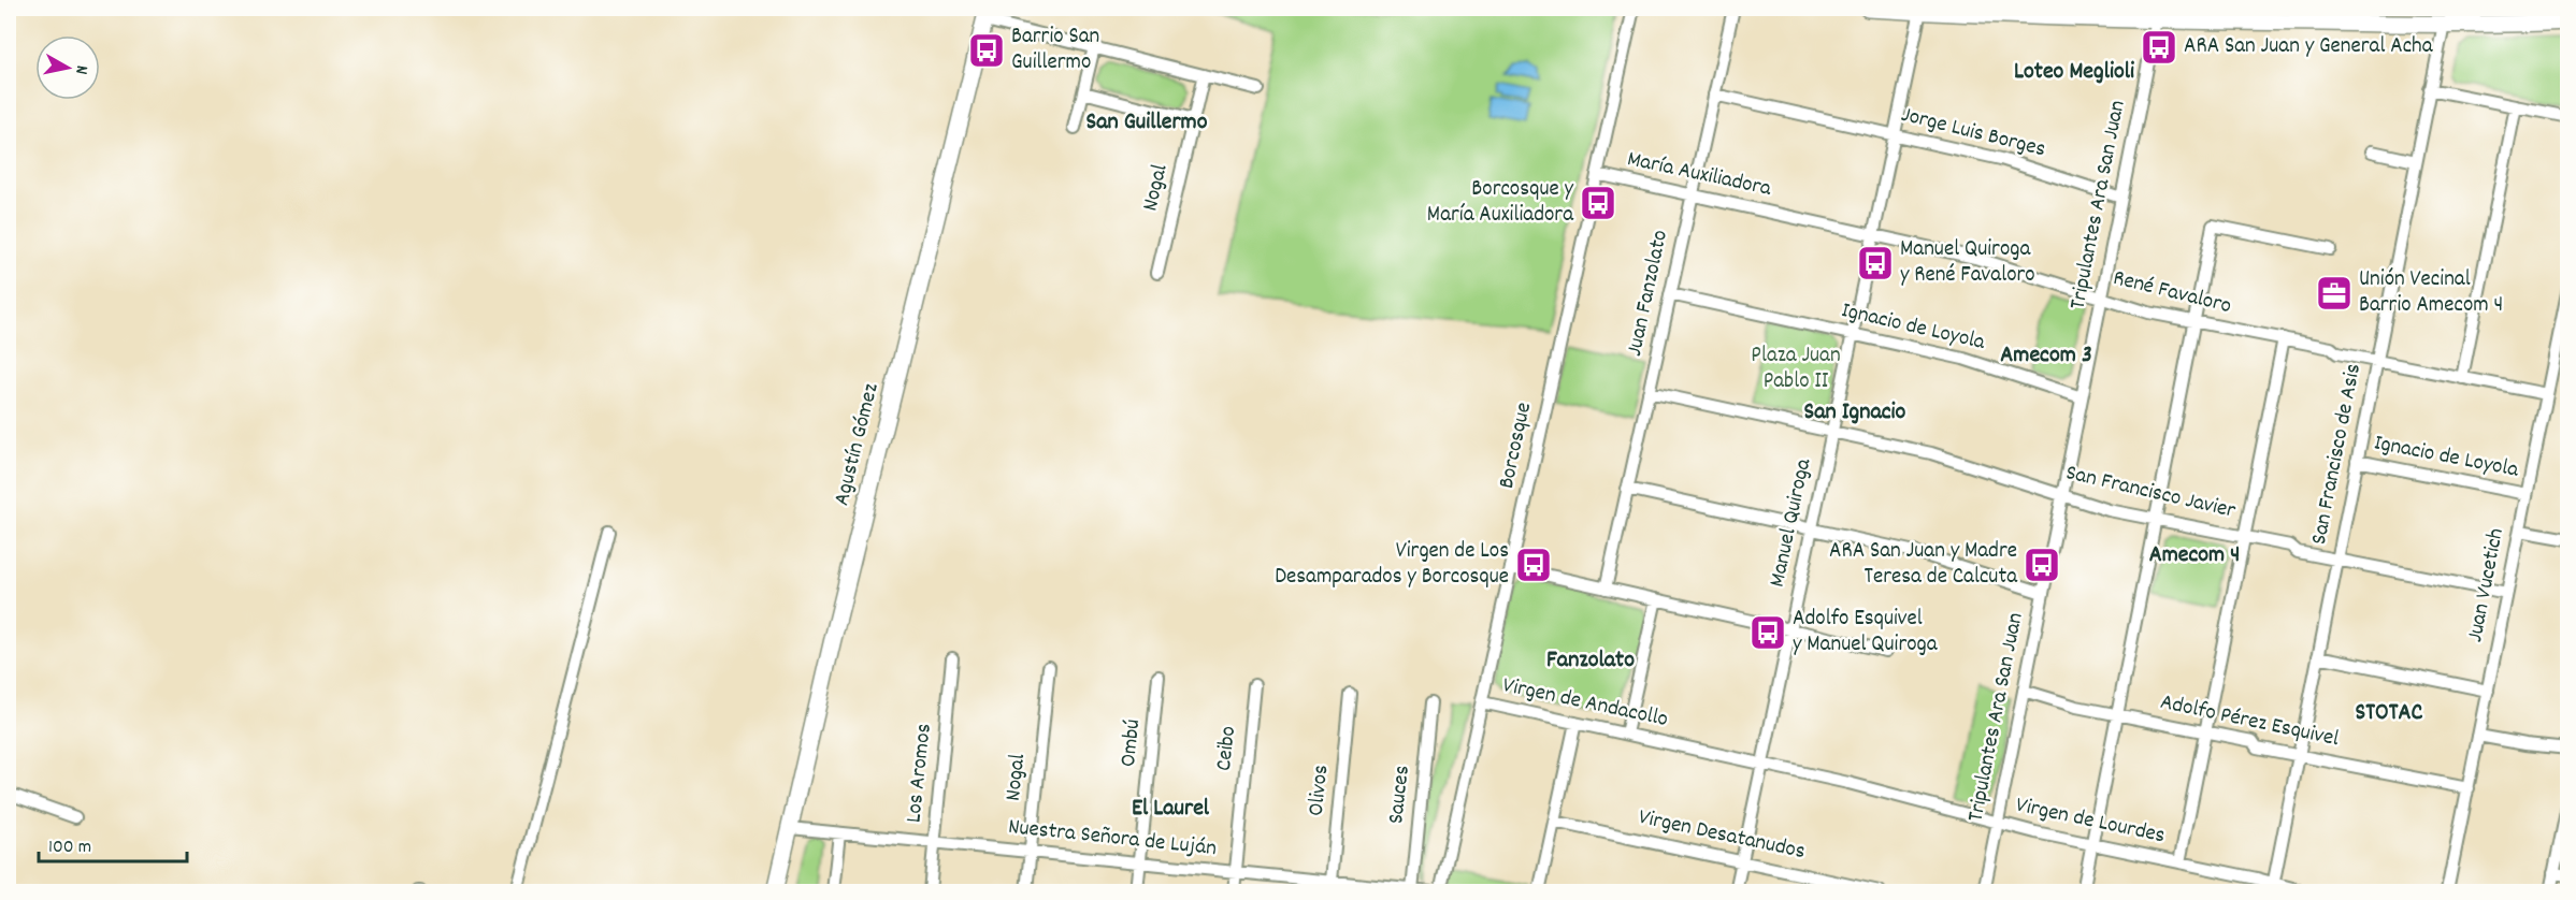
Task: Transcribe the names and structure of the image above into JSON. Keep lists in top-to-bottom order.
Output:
{
  "streets": {
    "main road": ["Agustín Gómez"],
    "street": [
      "Jorge Luis Borges",
      "María Auxiliadora",
      "Nogal",
      "Tripulantes Ara San Juan",
      "Juan Fanzolato",
      "René Favaloro",
      "Ignacio de Loyola",
      "Borcosque",
      "San Francisco de Asis",
      "San Francisco Javier",
      "Manuel Quiroga",
      "Juan Vucetich",
      "Virgen de Andacollo",
      "Adolfo Pérez Esquivel",
      "Ombú",
      "Ceibo",
      "Los Aromos",
      "Olivos",
      "Sauces",
      "Virgen de Lourdes",
      "Virgen Desatanudos",
      "Nuestra Señora de Luján"
    ]
  },
  "crossings": [
    ["Jorge Luis Borges", "Tripulantes Ara San Juan"],
    ["Jorge Luis Borges", "Juan Fanzolato"],
    ["Jorge Luis Borges", "Manuel Quiroga"],
    ["María Auxiliadora", "Juan Fanzolato"],
    ["María Auxiliadora", "René Favaloro"],
    ["María Auxiliadora", "Borcosque"],
    ["Nogal", "Nuestra Señora de Luján"],
    ["Tripulantes Ara San Juan", "René Favaloro"],
    ["Tripulantes Ara San Juan", "Ignacio de Loyola"],
    ["Tripulantes Ara San Juan", "San Francisco Javier"],
    ["Tripulantes Ara San Juan", "Adolfo Pérez Esquivel"],
    ["Tripulantes Ara San Juan", "Virgen de Lourdes"],
    ["Juan Fanzolato", "Ignacio de Loyola"],
    ["Juan Fanzolato", "San Francisco Javier"],
    ["René Favaloro", "San Francisco de Asis"],
    ["René Favaloro", "Manuel Quiroga"],
    ["René Favaloro", "Juan Vucetich"],
    ["Ignacio de Loyola", "San Francisco de Asis"],
    ["Ignacio de Loyola", "Manuel Quiroga"],
    ["Ignacio de Loyola", "Juan Vucetich"],
    ["Agustín Gómez", "Nuestra Señora de Luján"],
    ["Borcosque", "Virgen de Andacollo"],
    ["San Francisco de Asis", "San Francisco Javier"],
    ["San Francisco de Asis", "Adolfo Pérez Esquivel"],
    ["San Francisco de Asis", "Virgen de Lourdes"],
    ["San Francisco Javier", "Manuel Quiroga"],
    ["San Francisco Javier", "Juan Vucetich"],
    ["Manuel Quiroga", "Virgen de Lourdes"],
    ["Manuel Quiroga", "Virgen Desatanudos"],
    ["Juan Vucetich", "Adolfo Pérez Esquivel"],
    ["Virgen de Andacollo", "Virgen de Lourdes"],
    ["Ombú", "Nuestra Señora de Luján"],
    ["Ceibo", "Nuestra Señora de Luján"],
    ["Los Aromos", "Nuestra Señora de Luján"],
    ["Olivos", "Nuestra Señora de Luján"],
    ["Sauces", "Nuestra Señora de Luján"]
  ],
  "districts": [
    "Loteo Meglioli",
    "San Guillermo",
    "Amecom 3",
    "San Ignacio",
    "Amecom 4",
    "Fanzolato",
    "STOTAC",
    "El Laurel"
  ],
  "parks": ["Plaza Juan Pablo II"],
  "places": {
    "bus stop": [
      "ARA San Juan y General Acha",
      "Barrio San Guillermo",
      "Borcosque y María Auxiliadora",
      "Manuel Quiroga y René Favaloro",
      "Virgen de Los Desamparados y Borcosque",
      "ARA San Juan y Madre Teresa de Calcuta",
      "Adolfo Esquivel y Manuel Quiroga"
    ],
    "office": ["Unión Vecinal Barrio Amecom 4"]
  },
  "scale_bar": "100 m",
  "north": "right"
}
